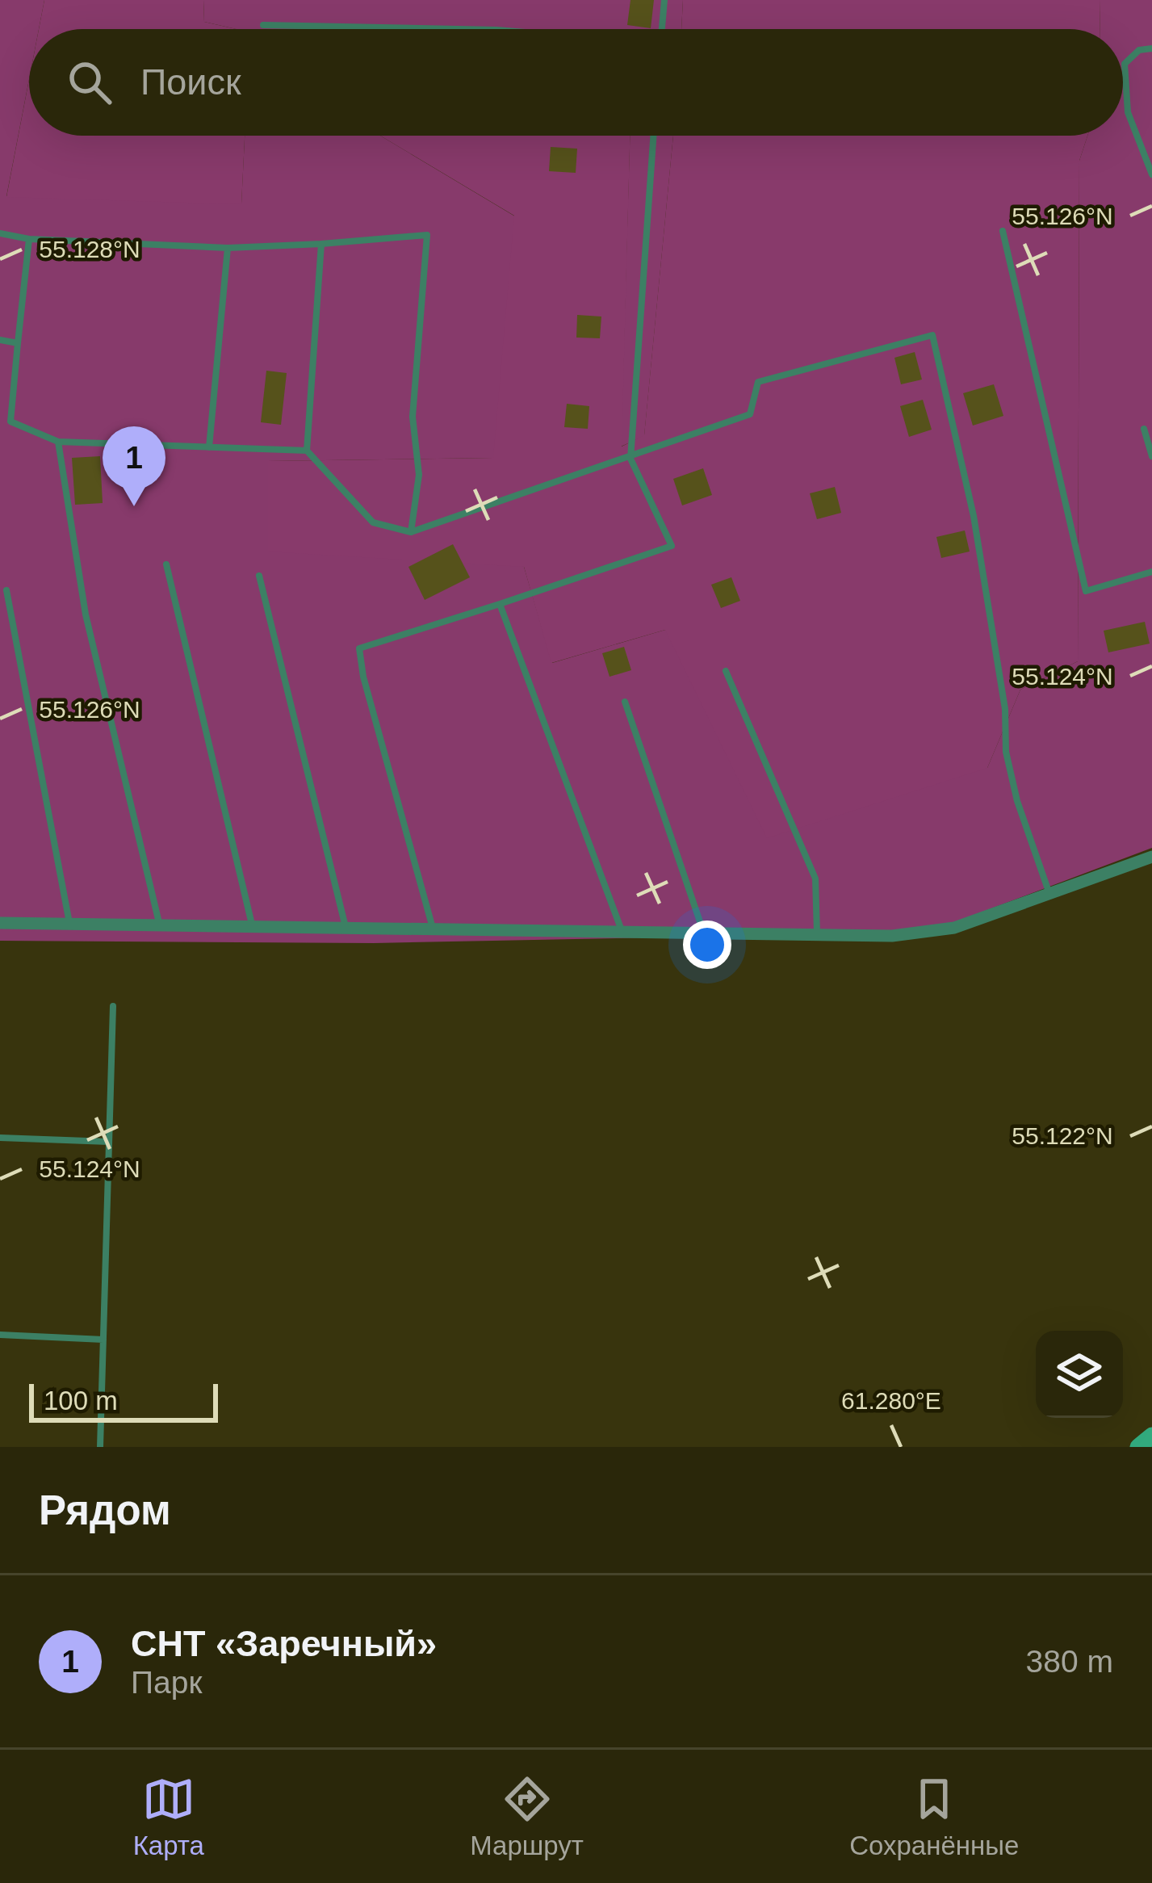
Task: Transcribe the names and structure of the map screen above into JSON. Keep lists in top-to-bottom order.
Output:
{
  "scale_bar": "100 m",
  "page": {
    "search": "Поиск",
    "pins": "1",
    "scale": "100 m",
    "heading": "Рядом",
    "list": [
      {
        "mark": "1",
        "name": "СНТ «Заречный»",
        "note": "Парк",
        "value": "380 m"
      }
    ],
    "nav": ["Карта", "Маршрут", "Сохранённые"]
  },
  "coordinates": [
    "55.126°N",
    "55.128°N",
    "55.124°N",
    "55.122°N",
    "61.280°E"
  ]
}
